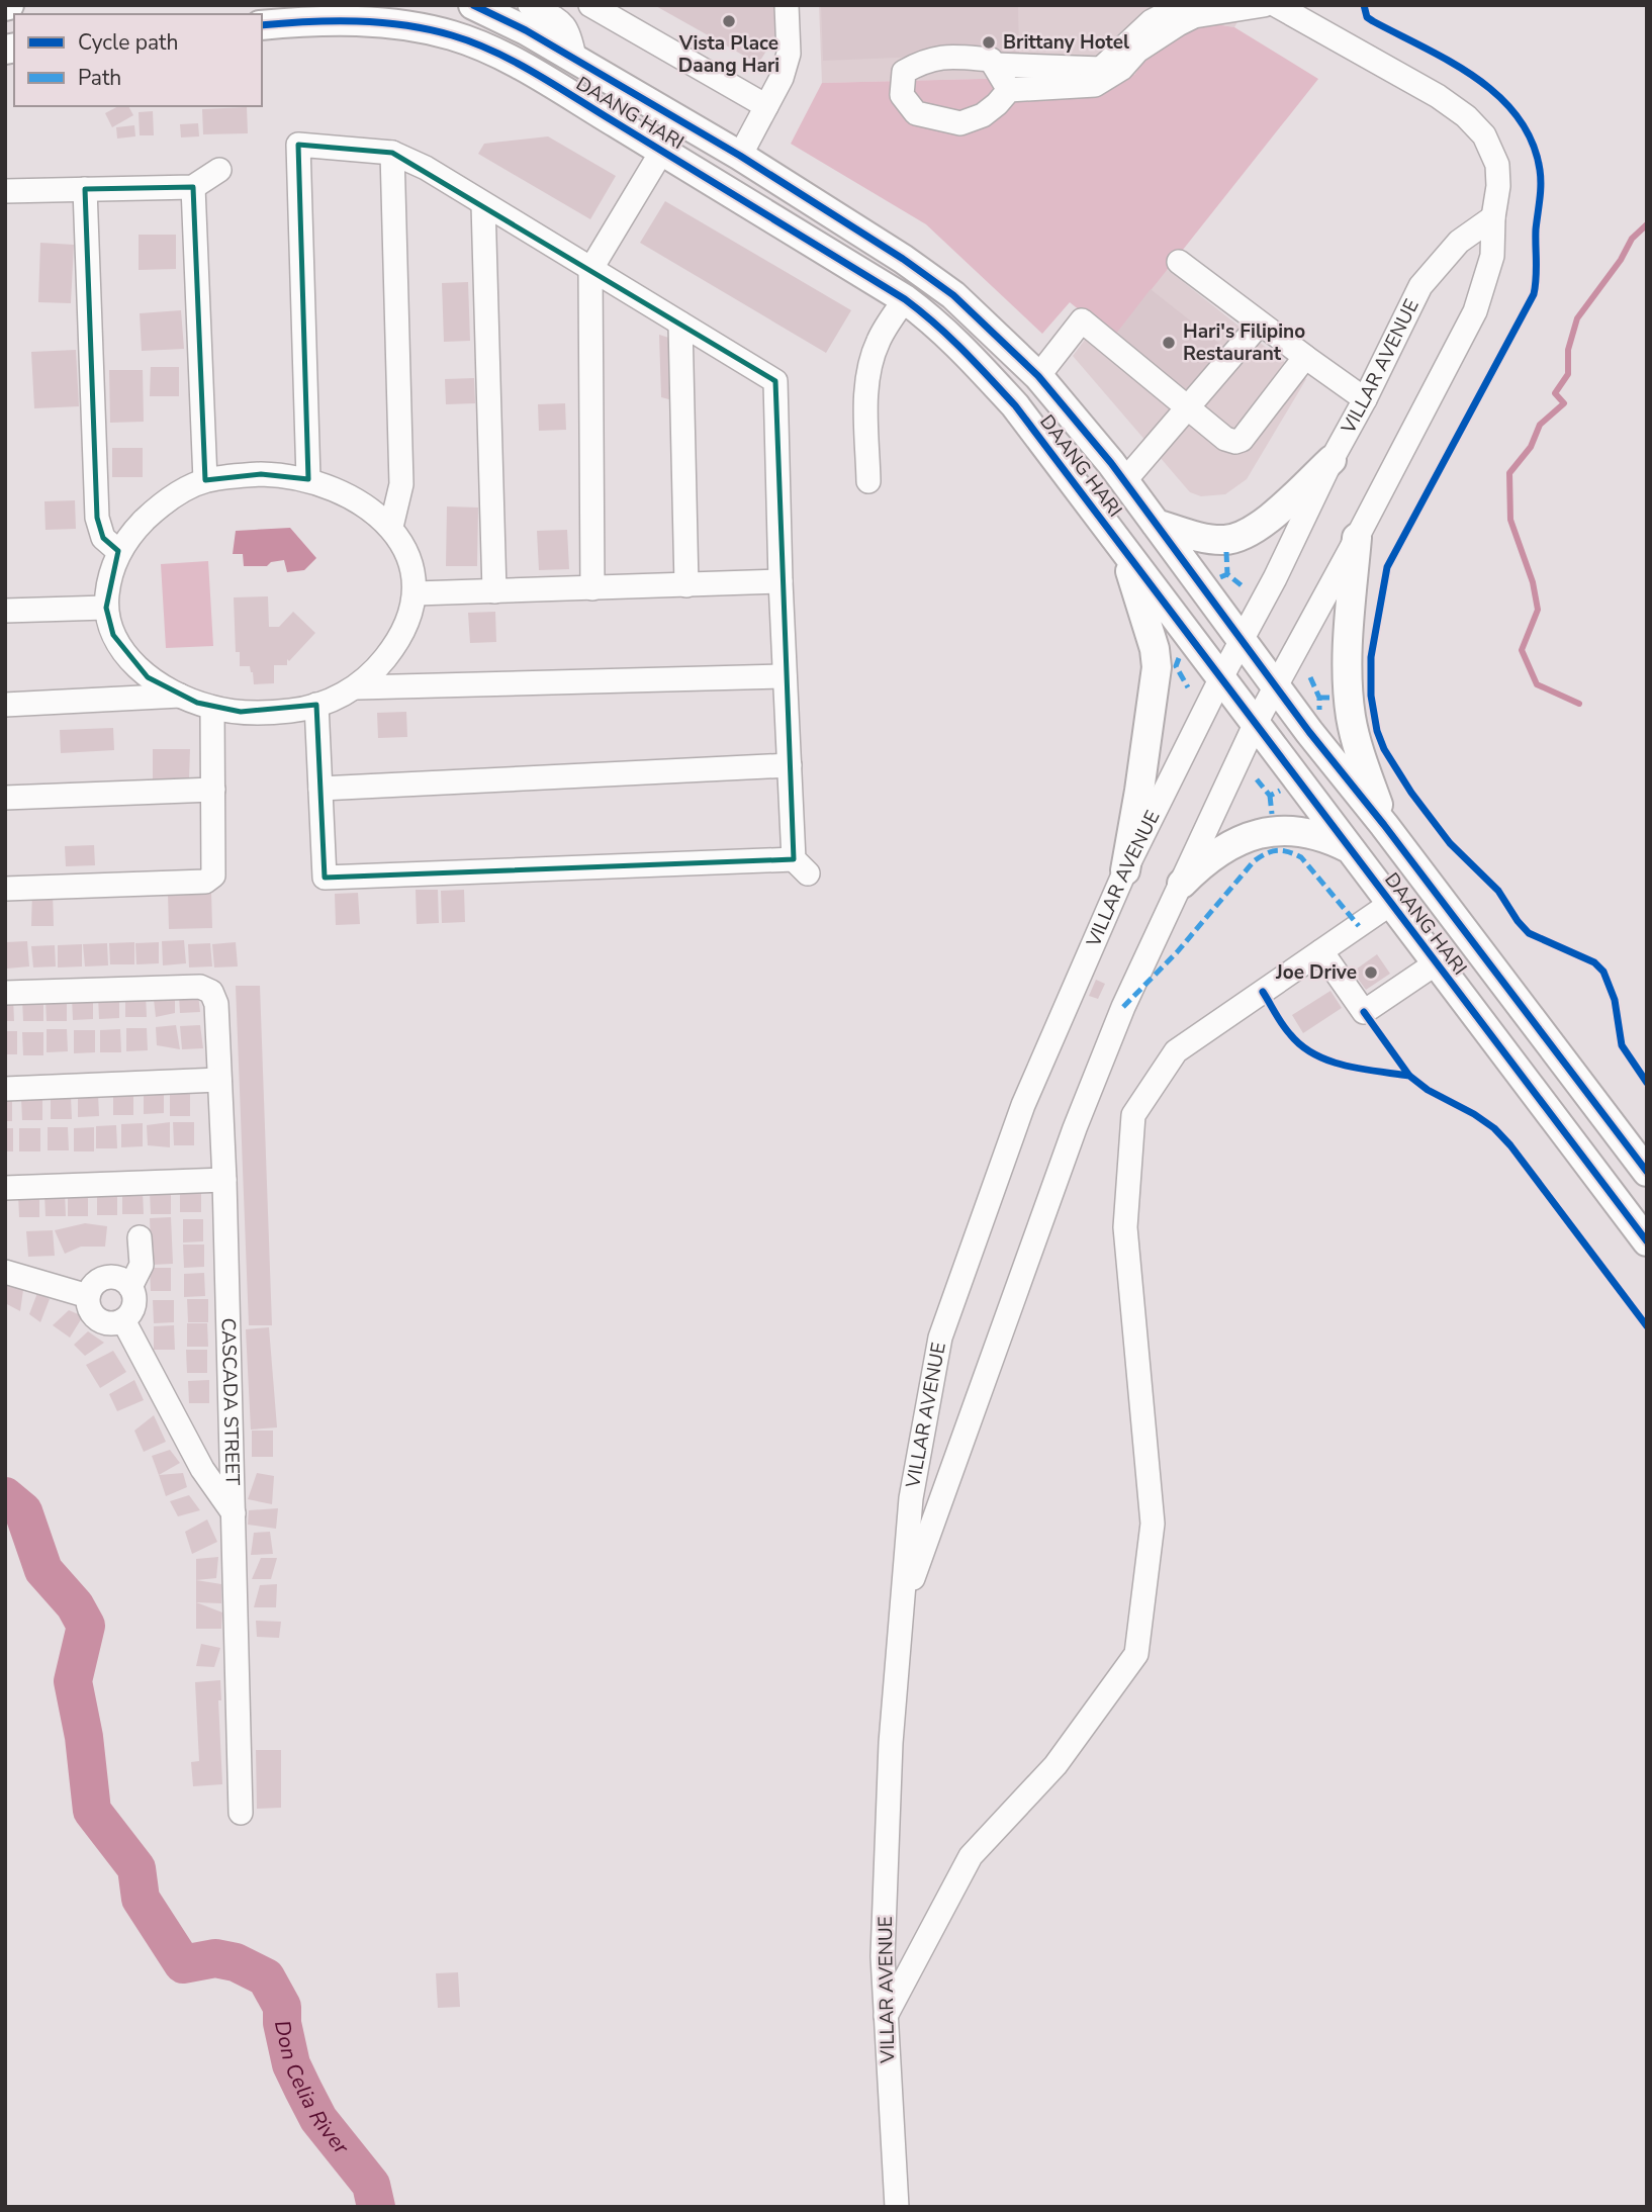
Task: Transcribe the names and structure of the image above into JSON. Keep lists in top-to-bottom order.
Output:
{
  "streets": {
    "main road": ["DAANG HARI"],
    "street": ["VILLAR AVENUE", "CASCADA STREET"]
  },
  "crossings": [
    ["DAANG HARI", "VILLAR AVENUE"]
  ],
  "water": ["Don Celia River"],
  "places": [
    "Vista Place Daang Hari",
    "Brittany Hotel",
    "Hari's Filipino Restaurant",
    "Joe Drive"
  ],
  "legend": ["Cycle path", "Path"]
}
